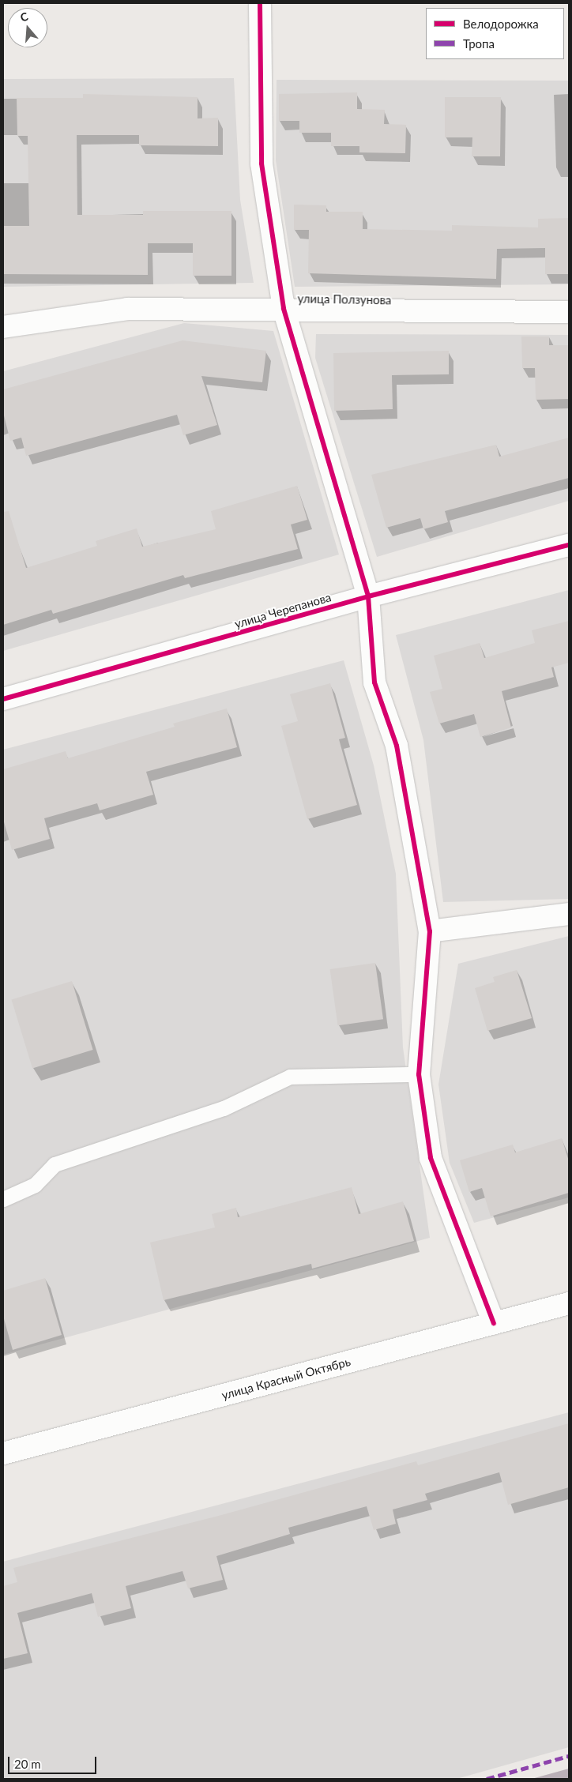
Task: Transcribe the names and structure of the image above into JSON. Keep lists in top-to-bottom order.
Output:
{
  "streets": {
    "street": ["улица Ползунова", "улица Черепанова", "улица Красный Октябрь"]
  },
  "legend": ["Велодорожка", "Тропа"],
  "scale_bar": "20 m",
  "north": "top"
}
